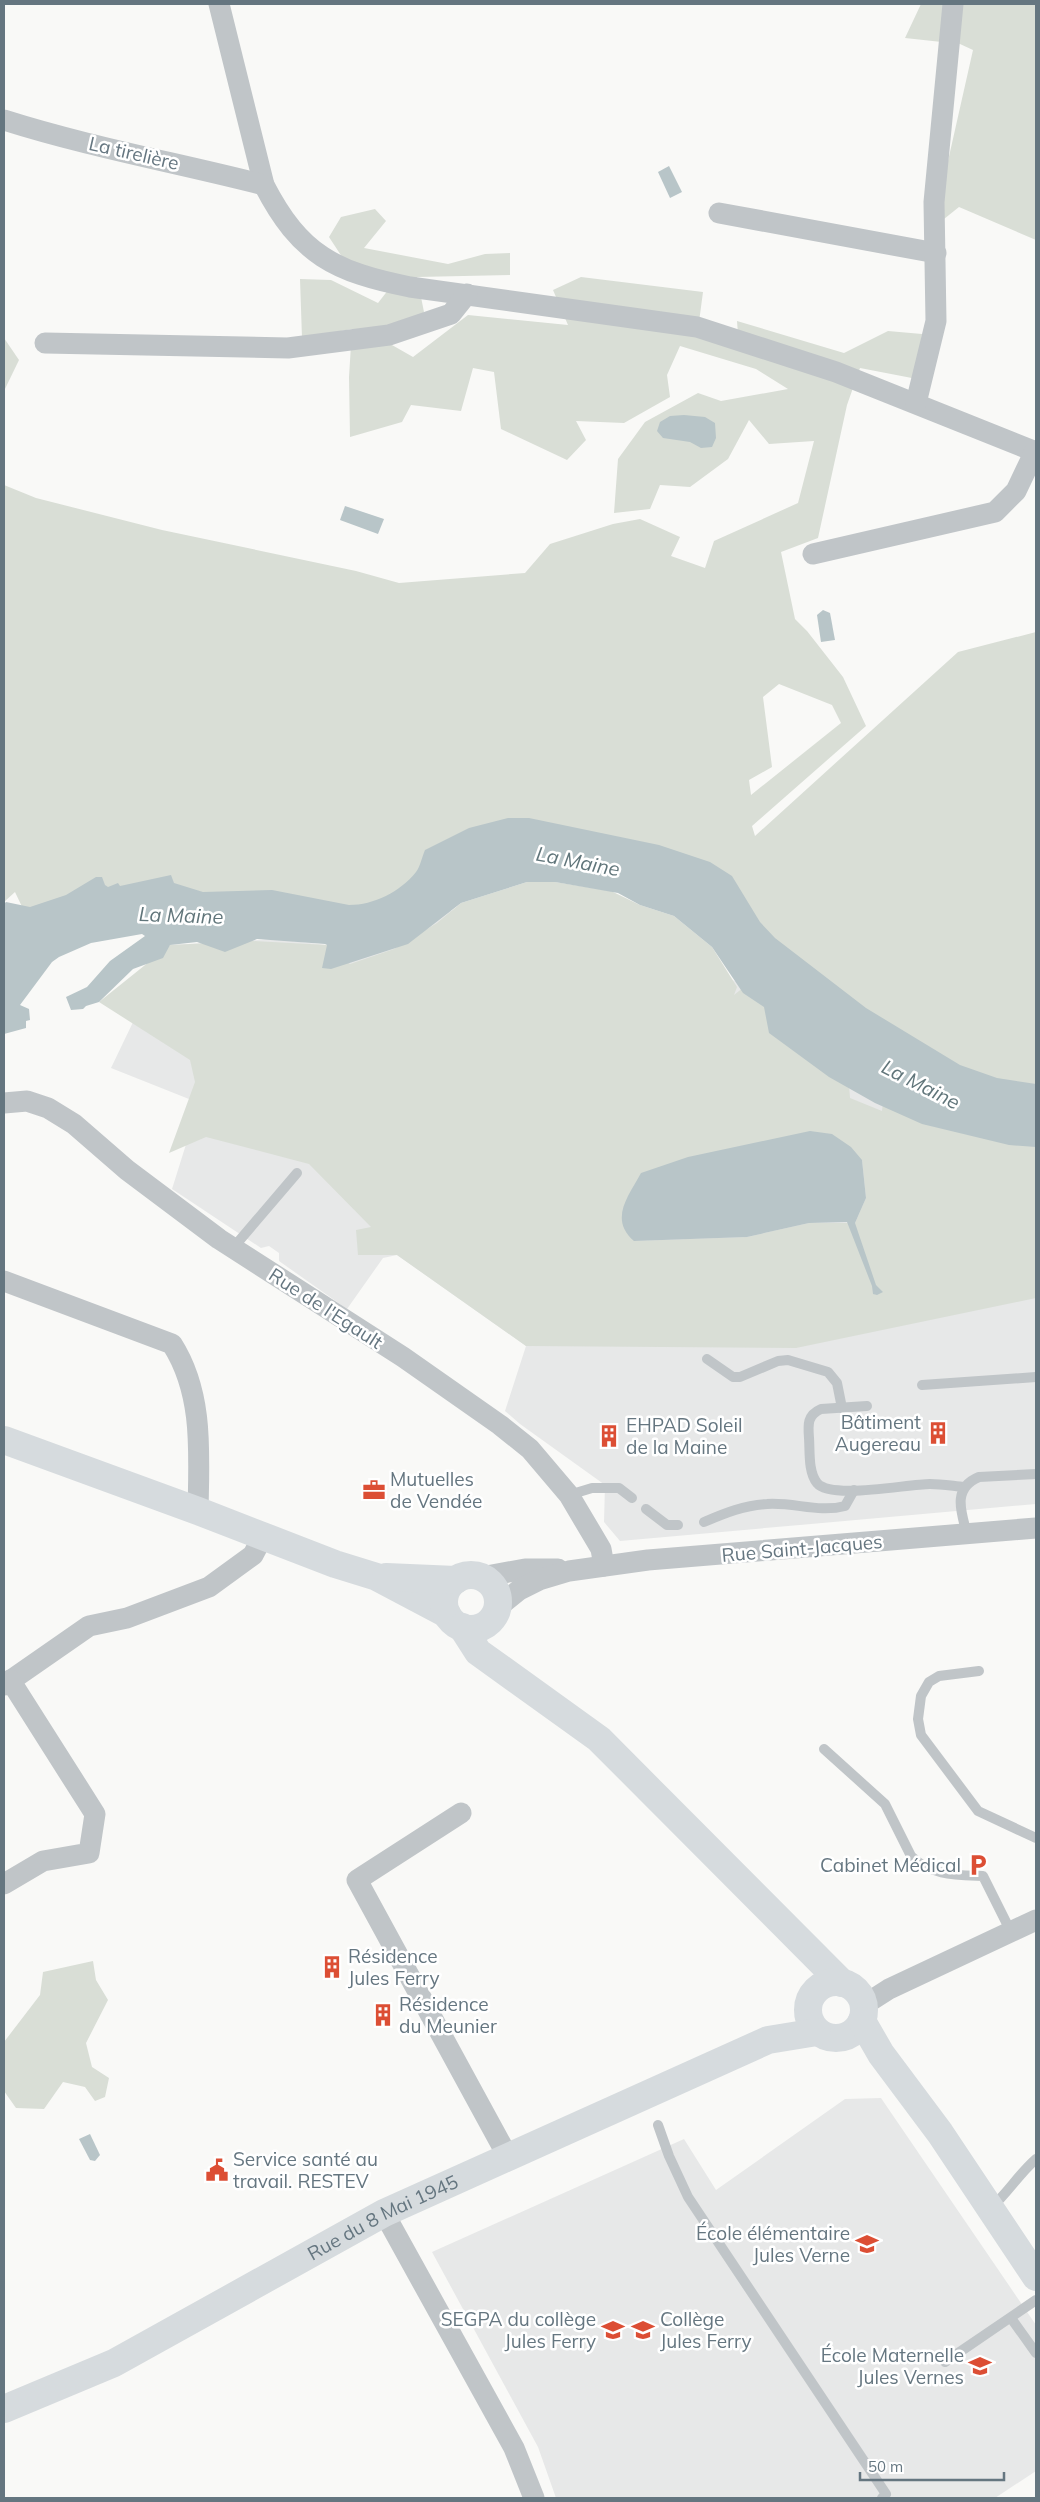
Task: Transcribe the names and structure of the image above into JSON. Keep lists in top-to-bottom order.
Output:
{
  "streets": {
    "main road": ["Rue du 8 Mai 1945"],
    "street": ["La tirelière", "Rue de l'Egault", "Rue Saint-Jacques"]
  },
  "crossings": [
    ["Rue de l'Egault", "Rue Saint-Jacques"]
  ],
  "water": ["La Maine"],
  "places": {
    "building": [
      "Bâtiment Augereau",
      "EHPAD Soleil de la Maine",
      "Résidence Jules Ferry",
      "Résidence du Meunier"
    ],
    "office": ["Mutuelles de Vendée"],
    "parking": ["Cabinet Médical"],
    "public building": ["Service santé au travail. RESTEV"],
    "school or university": [
      "École élémentaire Jules Verne",
      "SEGPA du collège Jules Ferry",
      "Collège Jules Ferry",
      "École Maternelle Jules Vernes"
    ]
  },
  "scale_bar": "50 m"
}
